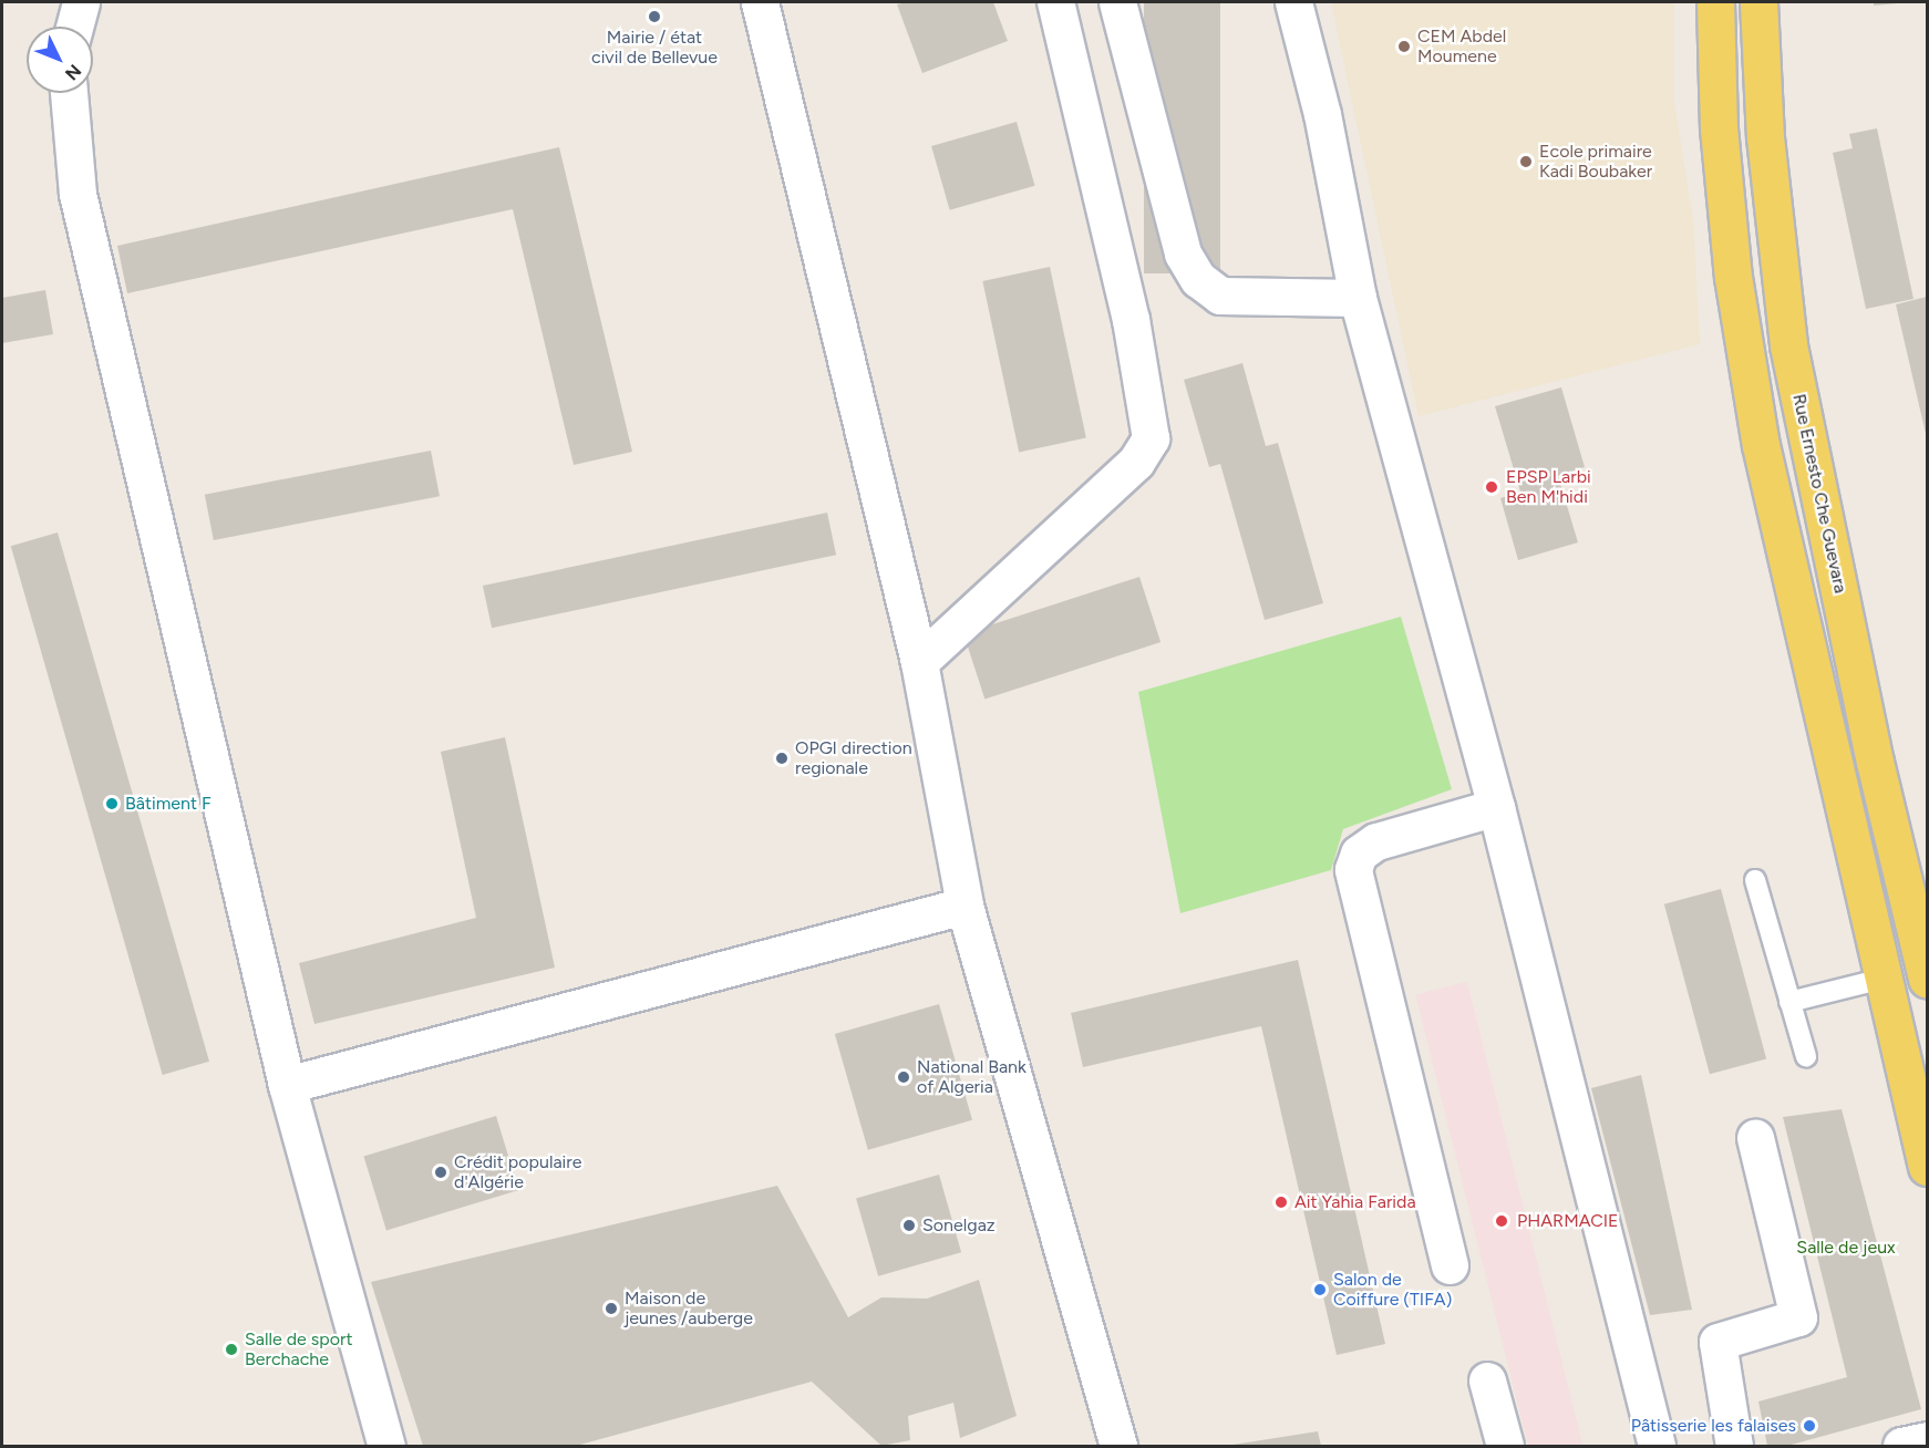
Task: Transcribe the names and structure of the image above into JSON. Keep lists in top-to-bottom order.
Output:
{
  "streets": {
    "main road": ["Rue Ernesto Che Guevara"]
  },
  "parks": ["Salle de jeux"],
  "places": [
    "Mairie / état civil de Bellevue",
    "CEM Abdel Moumene",
    "Ecole primaire Kadi Boubaker",
    "EPSP Larbi Ben M'hidi",
    "OPGI direction regionale",
    "Bâtiment F",
    "National Bank of Algeria",
    "Crédit populaire d'Algérie",
    "Ait Yahia Farida",
    "PHARMACIE",
    "Sonelgaz",
    "Salon de Coiffure (TIFA)",
    "Maison de jeunes /auberge",
    "Salle de sport Berchache",
    "Pâtisserie les falaises"
  ],
  "north": "bottom right"
}
